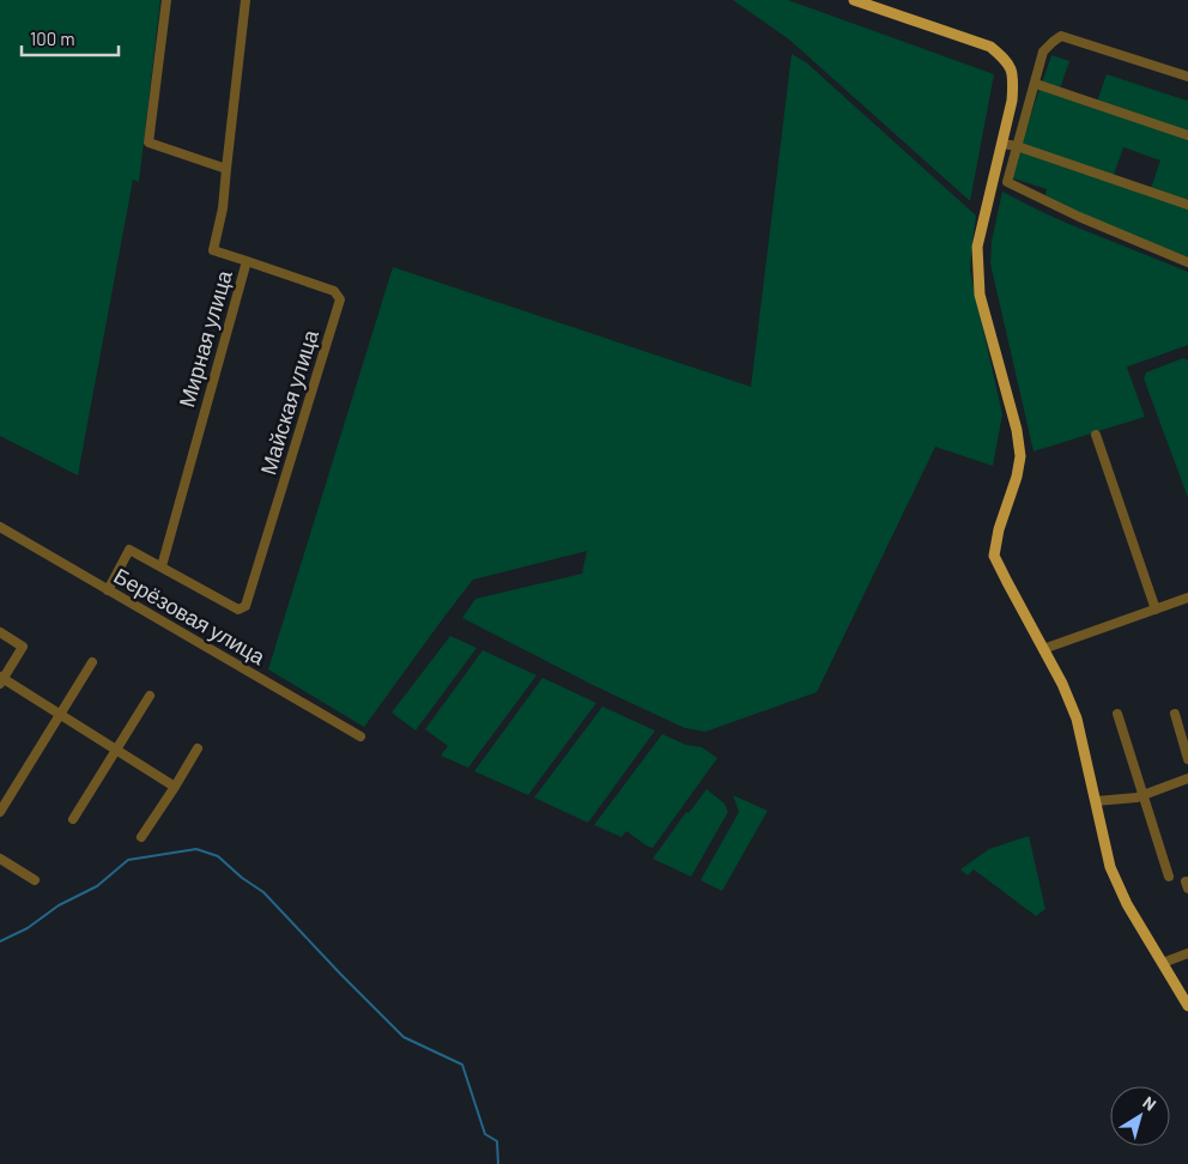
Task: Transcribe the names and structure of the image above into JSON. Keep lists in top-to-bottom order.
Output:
{
  "streets": {
    "street": ["Мирная улица", "Майская улица", "Берёзовая улица"]
  },
  "crossings": [
    ["Мирная улица", "Майская улица"]
  ],
  "scale_bar": "100 m",
  "north": "top right"
}
